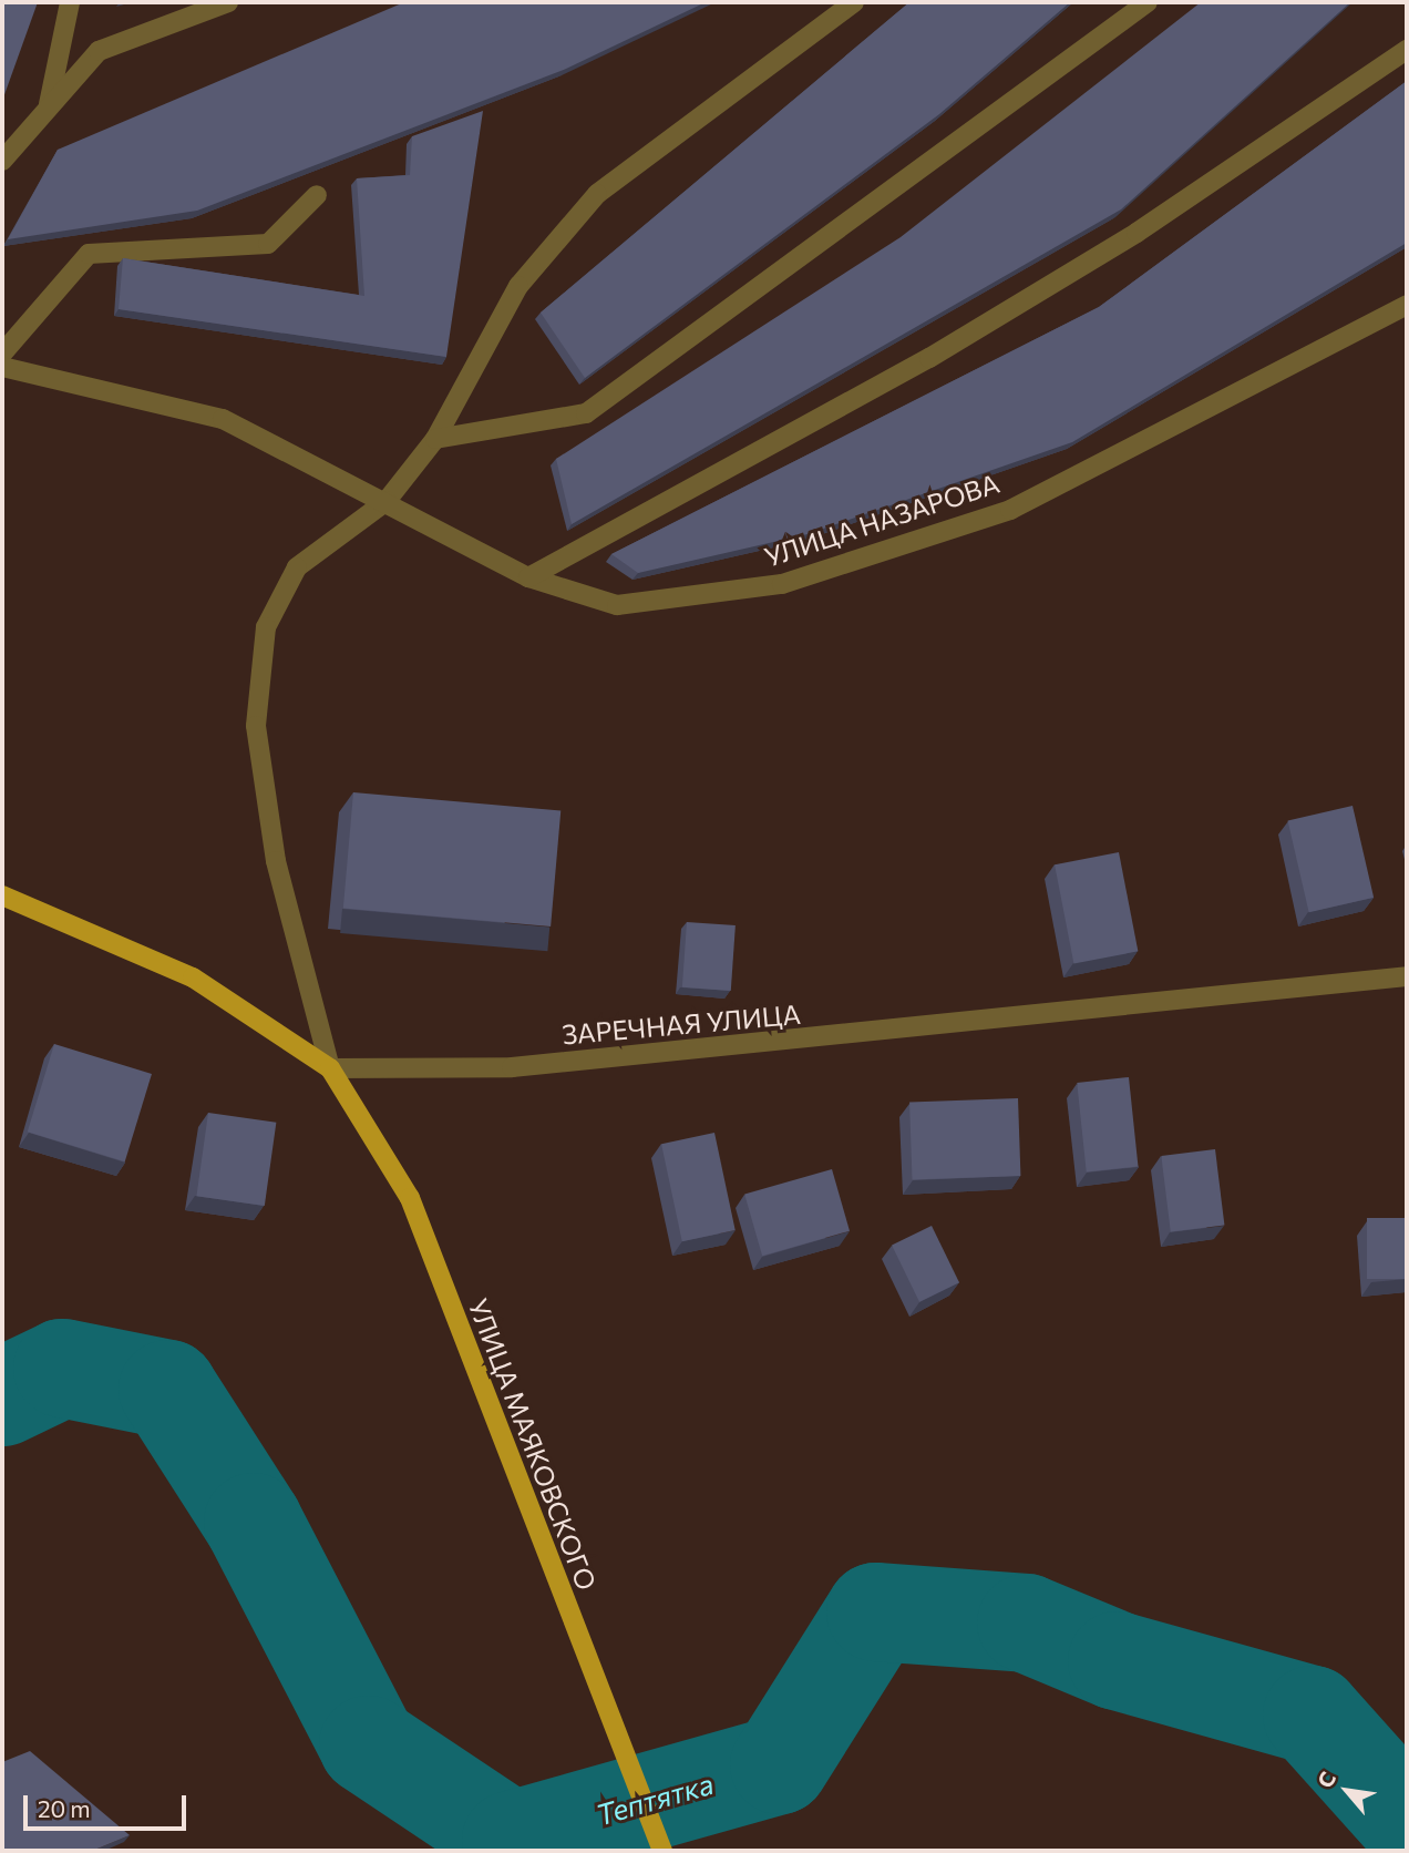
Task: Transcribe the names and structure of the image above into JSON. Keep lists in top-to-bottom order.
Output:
{
  "streets": {
    "main road": ["УЛИЦА МАЯКОВСКОГО"],
    "street": ["УЛИЦА НАЗАРОВА", "ЗАРЕЧНАЯ УЛИЦА"]
  },
  "crossings": [
    ["ЗАРЕЧНАЯ УЛИЦА", "УЛИЦА МАЯКОВСКОГО"]
  ],
  "water": ["Тептятка"],
  "scale_bar": "20 m",
  "north": "top left"
}
